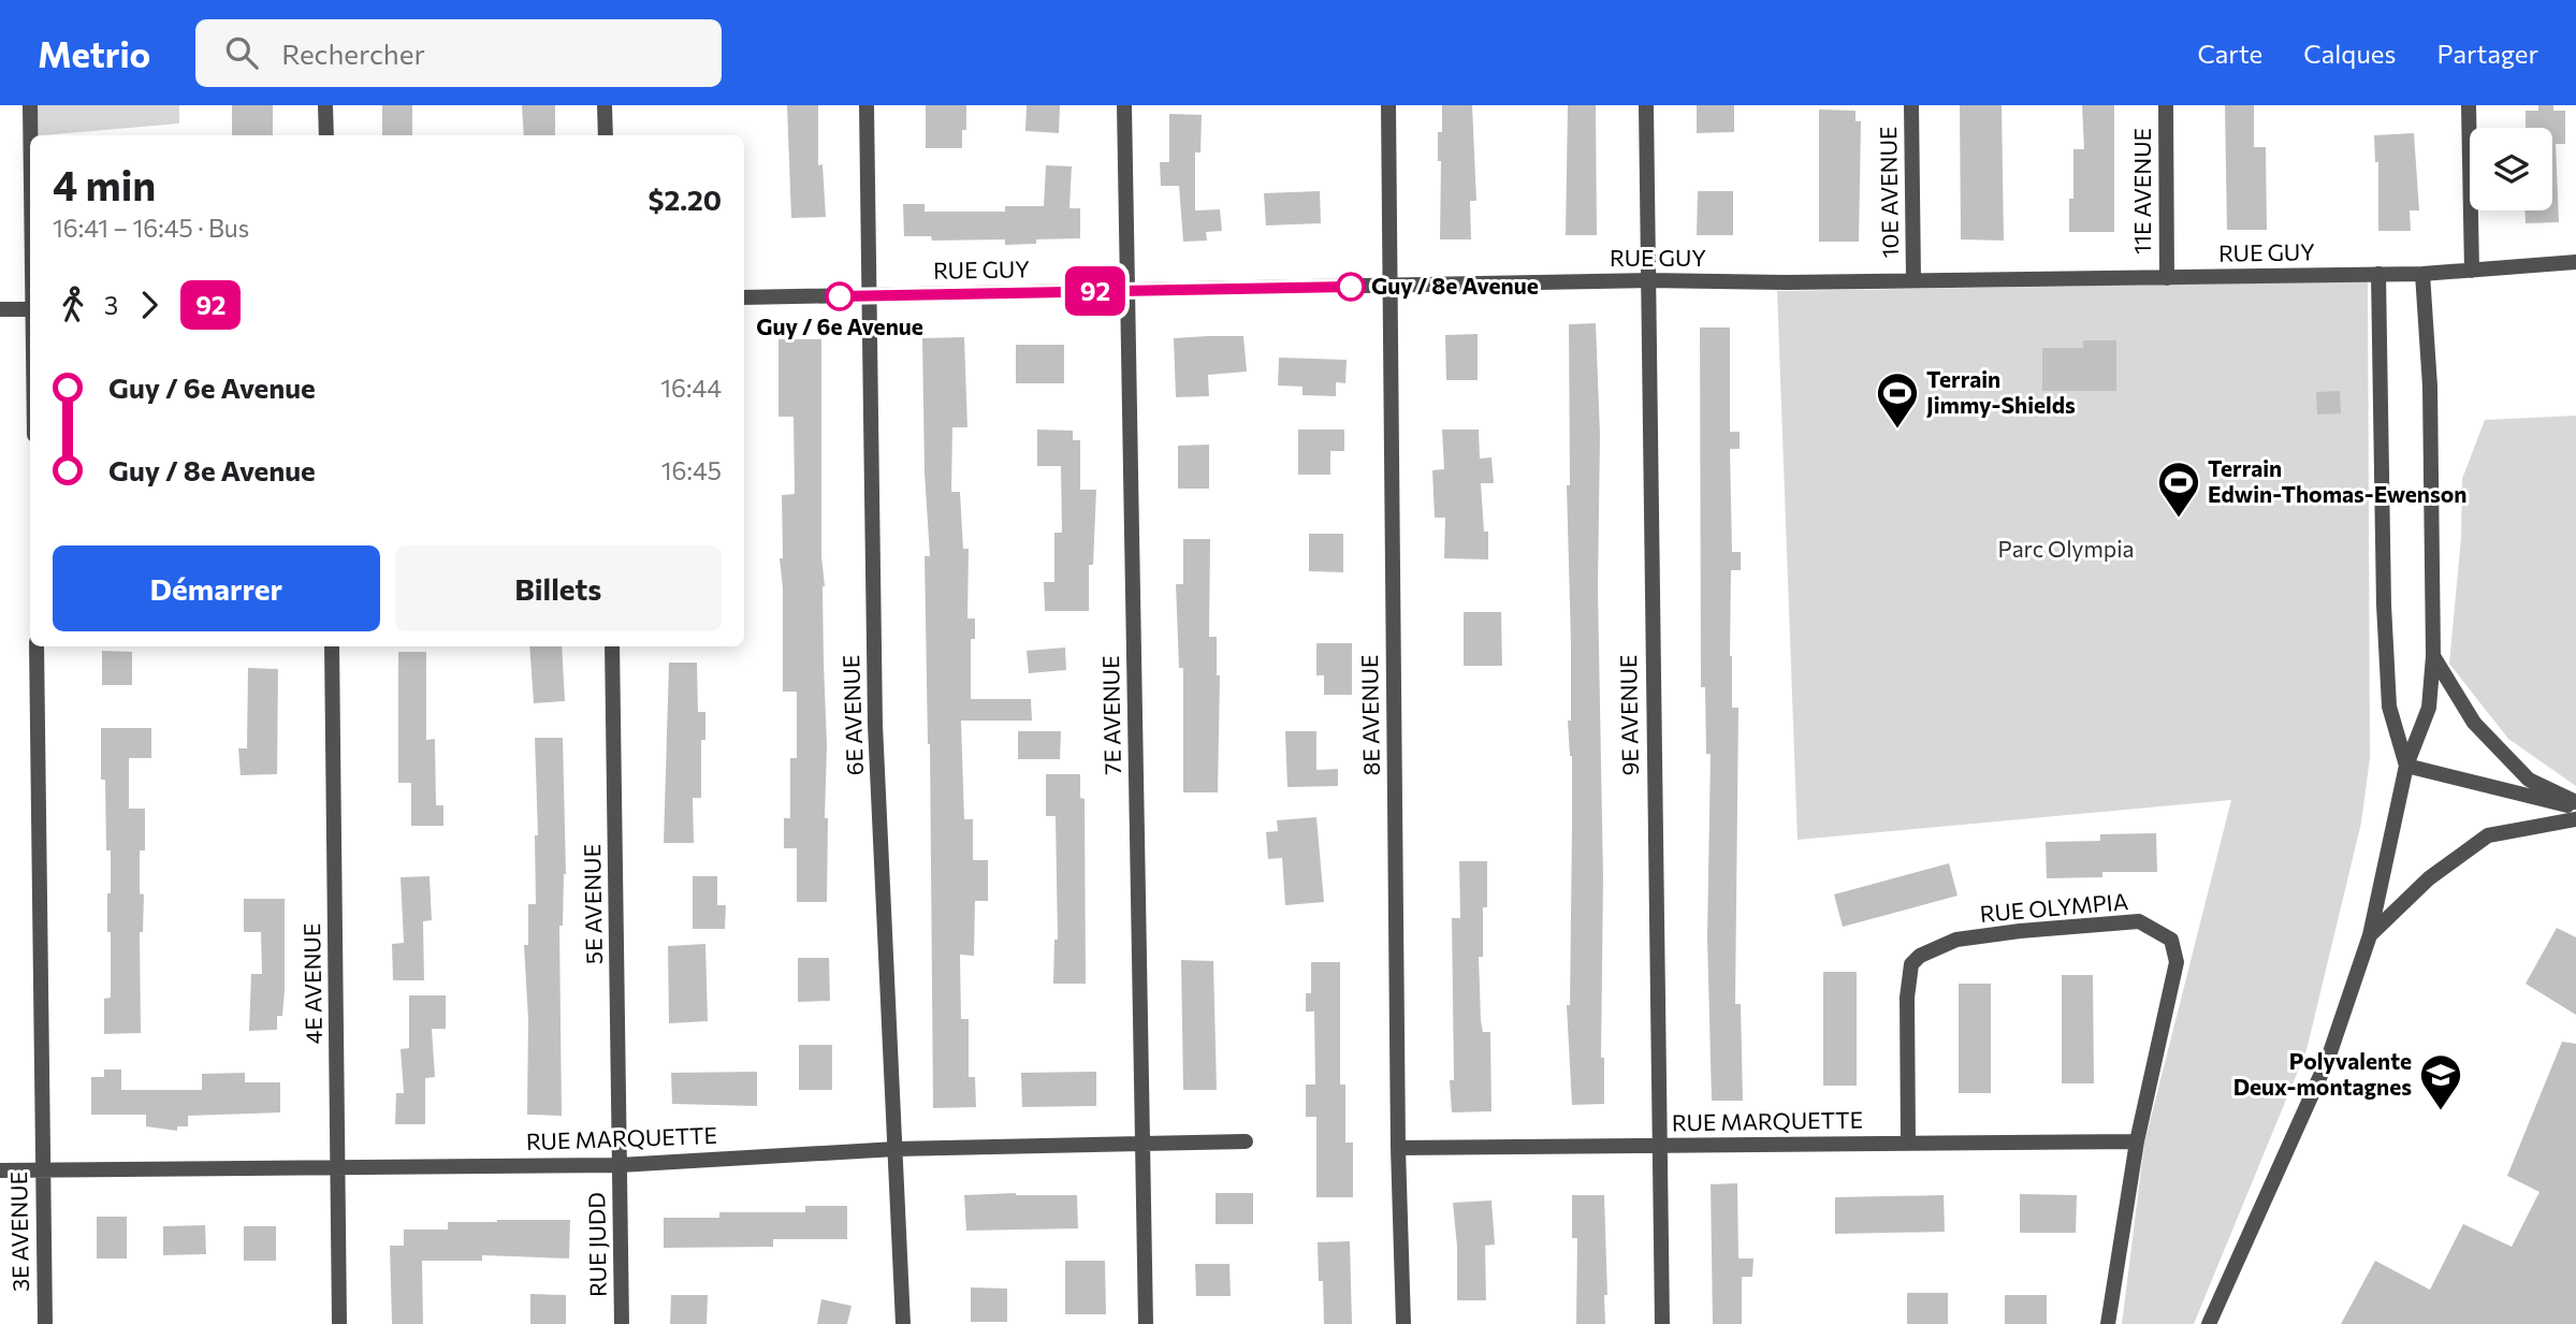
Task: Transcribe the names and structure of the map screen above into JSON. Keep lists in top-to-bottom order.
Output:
{
  "streets": {
    "street": [
      "11E AVENUE",
      "10E AVENUE",
      "RUE GUY",
      "6E AVENUE",
      "7E AVENUE",
      "8E AVENUE",
      "9E AVENUE",
      "5E AVENUE",
      "RUE OLYMPIA",
      "4E AVENUE",
      "RUE MARQUETTE",
      "3E AVENUE",
      "RUE JUDD"
    ]
  },
  "crossings": [
    ["11E AVENUE", "RUE GUY"],
    ["10E AVENUE", "RUE GUY"],
    ["RUE GUY", "6E AVENUE"],
    ["RUE GUY", "7E AVENUE"],
    ["RUE GUY", "8E AVENUE"],
    ["RUE GUY", "9E AVENUE"],
    ["6E AVENUE", "RUE MARQUETTE"],
    ["7E AVENUE", "RUE MARQUETTE"],
    ["8E AVENUE", "RUE MARQUETTE"],
    ["9E AVENUE", "RUE MARQUETTE"],
    ["5E AVENUE", "RUE MARQUETTE"],
    ["5E AVENUE", "RUE JUDD"],
    ["RUE OLYMPIA", "RUE MARQUETTE"],
    ["4E AVENUE", "RUE MARQUETTE"],
    ["RUE MARQUETTE", "3E AVENUE"],
    ["RUE MARQUETTE", "RUE JUDD"]
  ],
  "parks": ["Parc Olympia"],
  "places": {
    "other": ["Guy / 8e Avenue", "Guy / 6e Avenue"],
    "sports": ["Terrain Jimmy-Shields", "Terrain Edwin-Thomas-Ewenson"],
    "school or university": ["Polyvalente Deux-montagnes"]
  },
  "lines": ["bus line 92"],
  "page": {
    "header": "Metrio",
    "search": "Rechercher",
    "nav": ["Carte", "Calques", "Partager"],
    "on_map": "92",
    "heading": ["4 min", "16:41 – 16:45 · Bus", "$2.20"],
    "legs": ["3", "92"],
    "list": [
      {
        "name": "Guy / 6e Avenue",
        "value": "16:44"
      },
      {
        "name": "Guy / 8e Avenue",
        "value": "16:45"
      }
    ],
    "buttons": ["Démarrer", "Billets"]
  }
}
